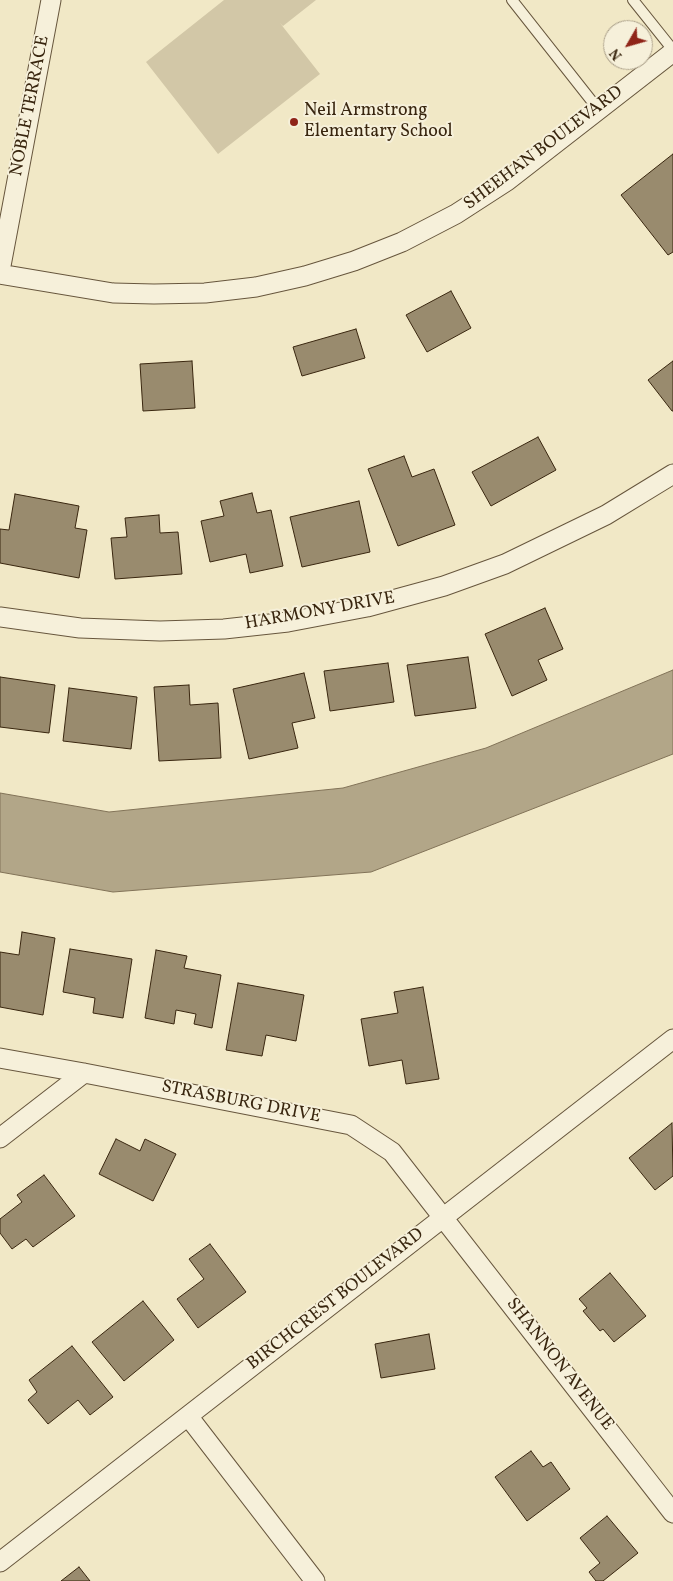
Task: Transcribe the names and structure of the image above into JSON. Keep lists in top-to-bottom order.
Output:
{
  "streets": {
    "street": [
      "NOBLE TERRACE",
      "SHEEHAN BOULEVARD",
      "HARMONY DRIVE",
      "STRASBURG DRIVE",
      "BIRCHCREST BOULEVARD",
      "SHANNON AVENUE"
    ]
  },
  "crossings": [
    ["STRASBURG DRIVE", "BIRCHCREST BOULEVARD"],
    ["STRASBURG DRIVE", "SHANNON AVENUE"],
    ["BIRCHCREST BOULEVARD", "SHANNON AVENUE"]
  ],
  "places": ["Neil Armstrong Elementary School"],
  "north": "bottom left"
}
